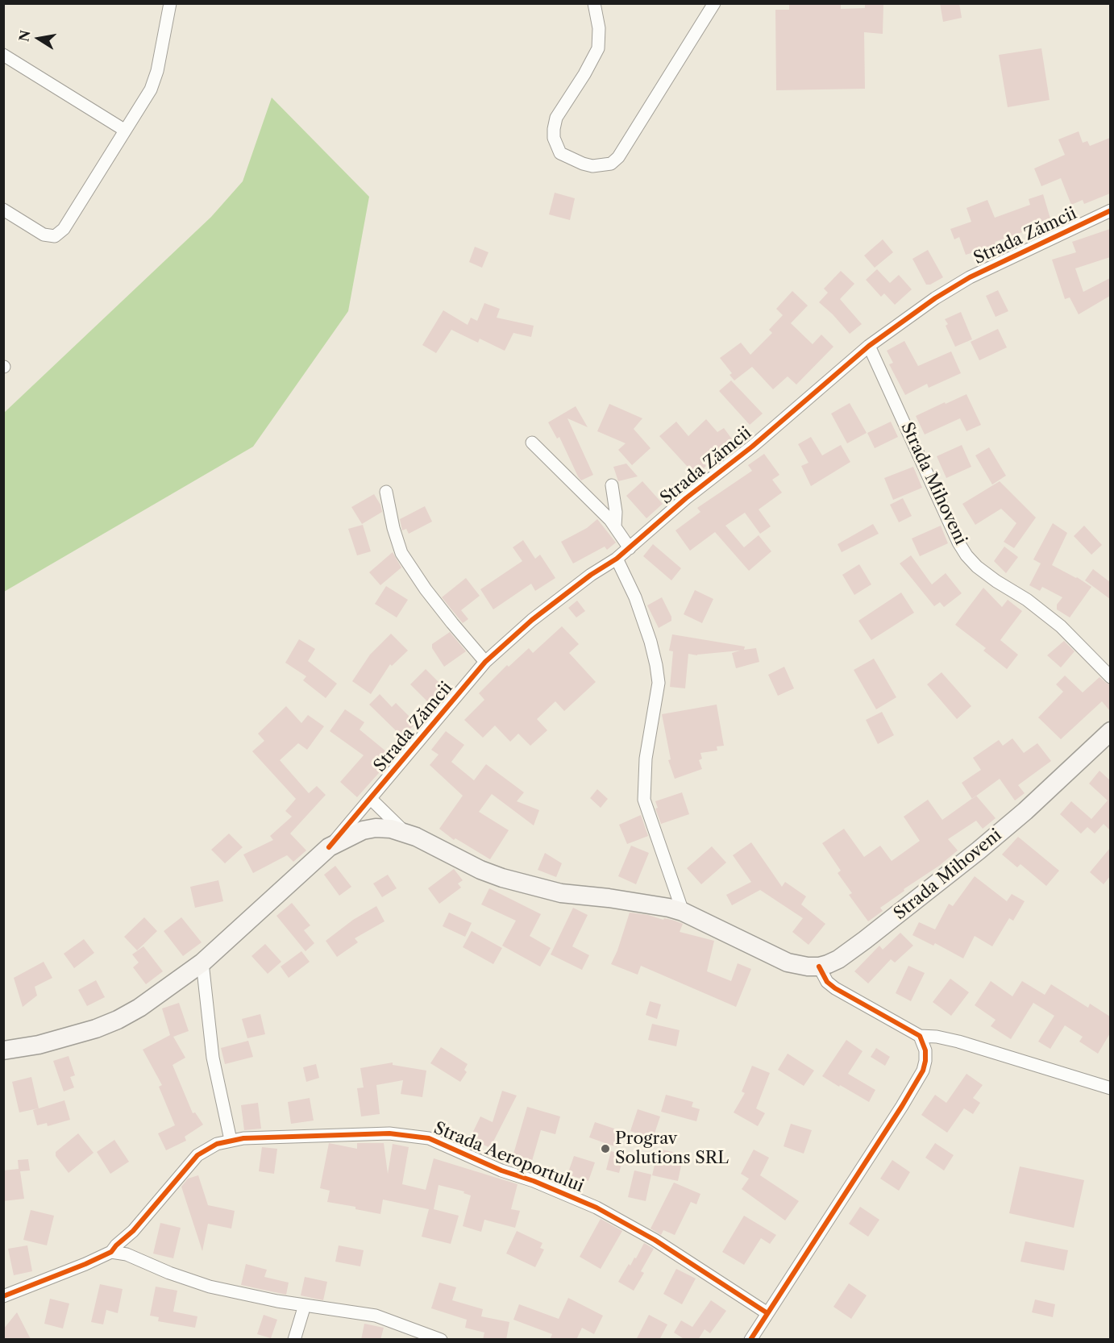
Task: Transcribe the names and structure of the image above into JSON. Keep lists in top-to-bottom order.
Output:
{
  "streets": {
    "main road": ["Strada Zămcii", "Strada Mihoveni"],
    "street": ["Strada Aeroportului"]
  },
  "crossings": [
    ["Strada Zămcii", "Strada Mihoveni"]
  ],
  "places": ["Prograv Solutions SRL"],
  "north": "left"
}
